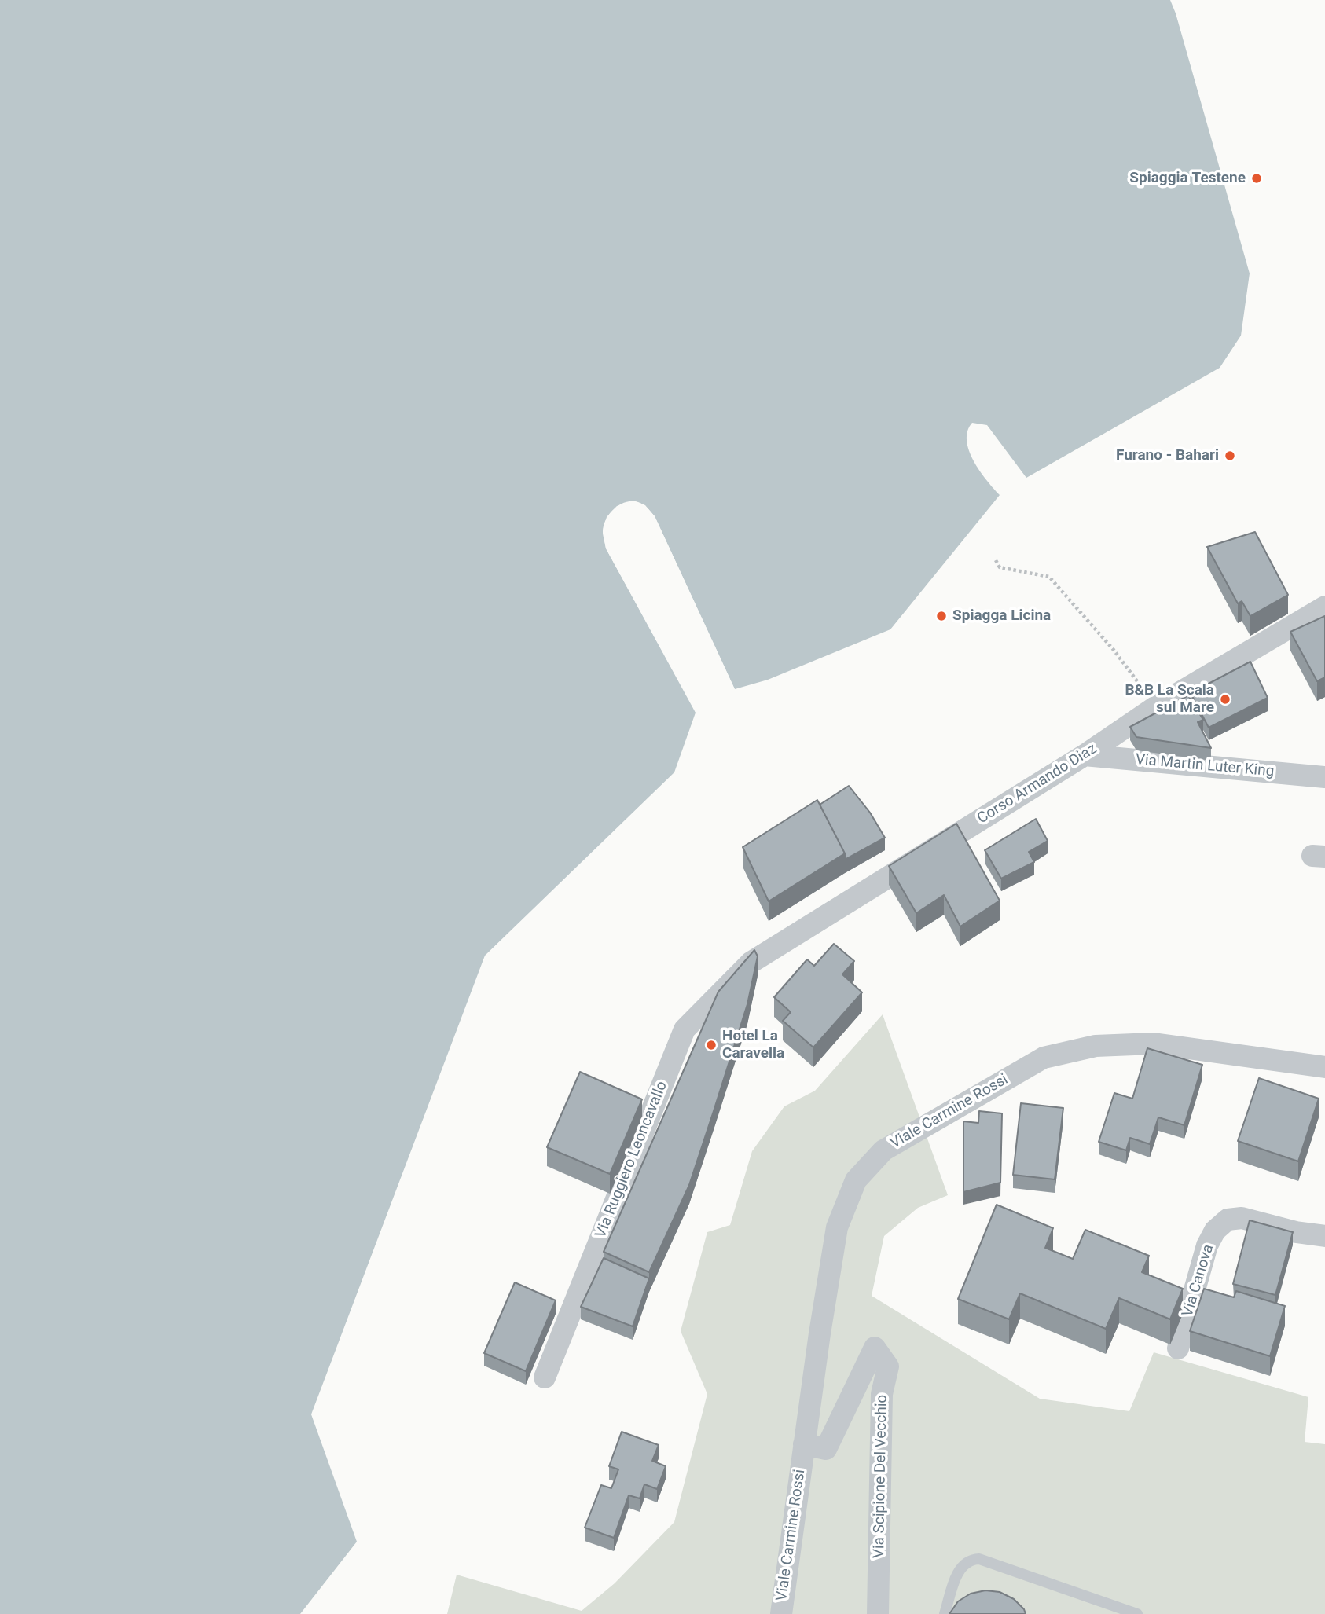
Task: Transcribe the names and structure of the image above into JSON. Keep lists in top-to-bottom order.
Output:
{
  "streets": {
    "street": [
      "Via Martin Luter King",
      "Corso Armando Diaz",
      "Viale Carmine Rossi",
      "Via Ruggiero Leoncavallo",
      "Via Canova",
      "Via Scipione Del Vecchio"
    ]
  },
  "crossings": [
    ["Via Martin Luter King", "Corso Armando Diaz"],
    ["Corso Armando Diaz", "Via Ruggiero Leoncavallo"],
    ["Viale Carmine Rossi", "Via Scipione Del Vecchio"]
  ],
  "places": [
    "Spiaggia Testene",
    "Furano - Bahari",
    "Spiagga Licina",
    "B&B La Scala sul Mare",
    "Hotel La Caravella"
  ]
}
